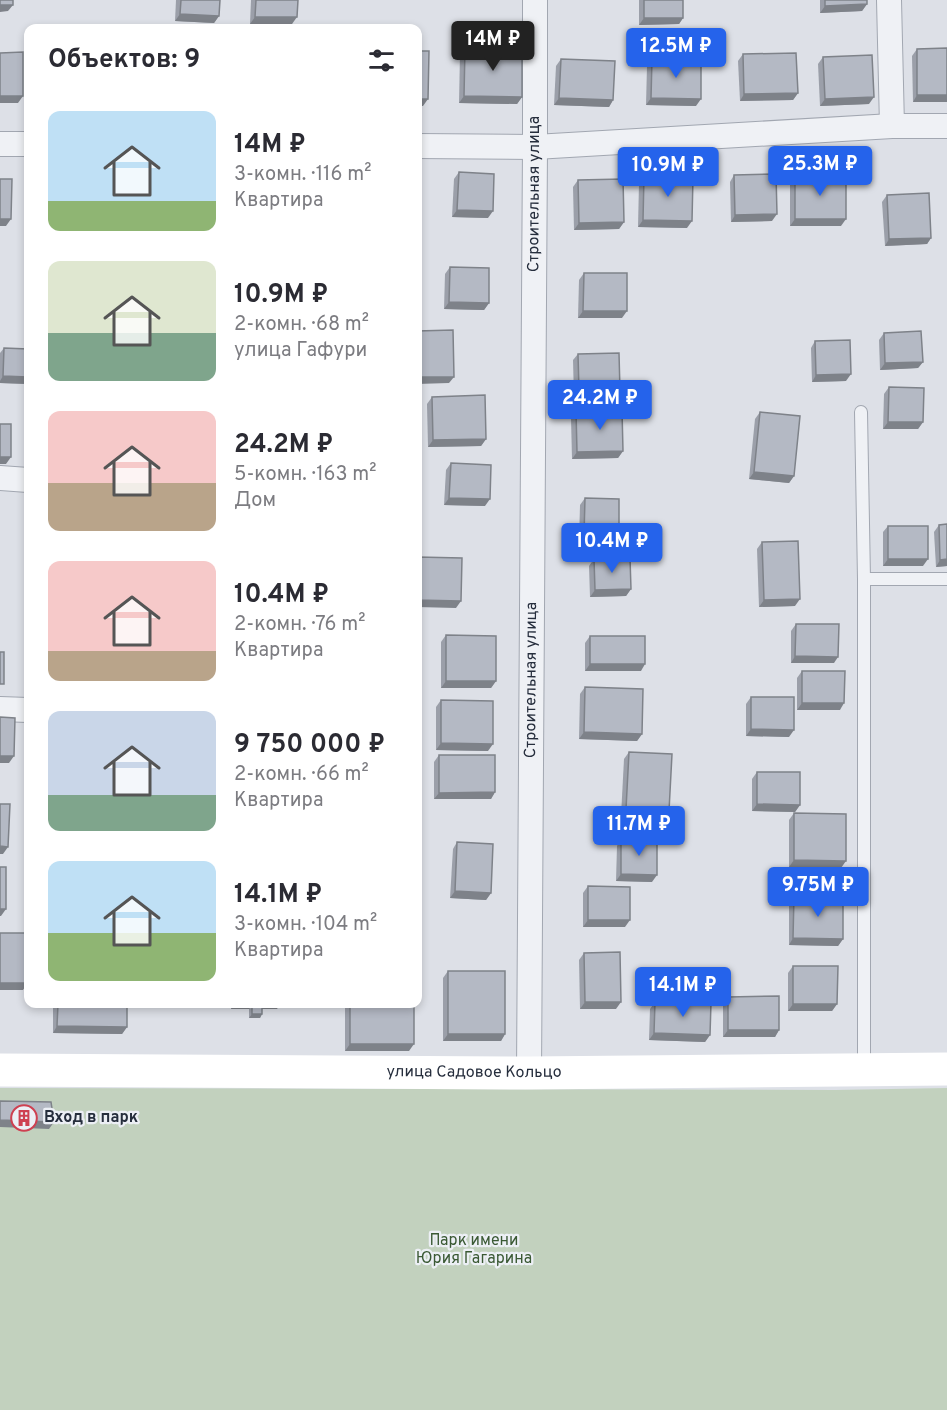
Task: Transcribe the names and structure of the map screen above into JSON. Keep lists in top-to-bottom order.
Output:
{
  "streets": {
    "main road": ["улица Садовое Кольцо"],
    "street": ["Строительная улица"]
  },
  "crossings": [
    ["Строительная улица", "улица Садовое Кольцо"]
  ],
  "parks": ["Парк имени Юрия Гагарина"],
  "places": {
    "building": ["Вход в парк"]
  },
  "page": {
    "price": [
      "14M ₽",
      "12.5M ₽",
      "25.3M ₽",
      "10.9M ₽",
      "24.2M ₽",
      "10.4M ₽",
      "11.7M ₽",
      "9.75M ₽",
      "14.1M ₽"
    ],
    "heading": "Объектов: 9",
    "list": [
      {
        "name": "14M ₽",
        "note": "3-комн. · 116 m² · Квартира"
      },
      {
        "name": "10.9M ₽",
        "note": "2-комн. · 68 m² · улица Гафури"
      },
      {
        "name": "24.2M ₽",
        "note": "5-комн. · 163 m² · Дом"
      },
      {
        "name": "10.4M ₽",
        "note": "2-комн. · 76 m² · Квартира"
      },
      {
        "name": "9 750 000 ₽",
        "note": "2-комн. · 66 m² · Квартира"
      },
      {
        "name": "14.1M ₽",
        "note": "3-комн. · 104 m² · Квартира"
      }
    ]
  }
}
